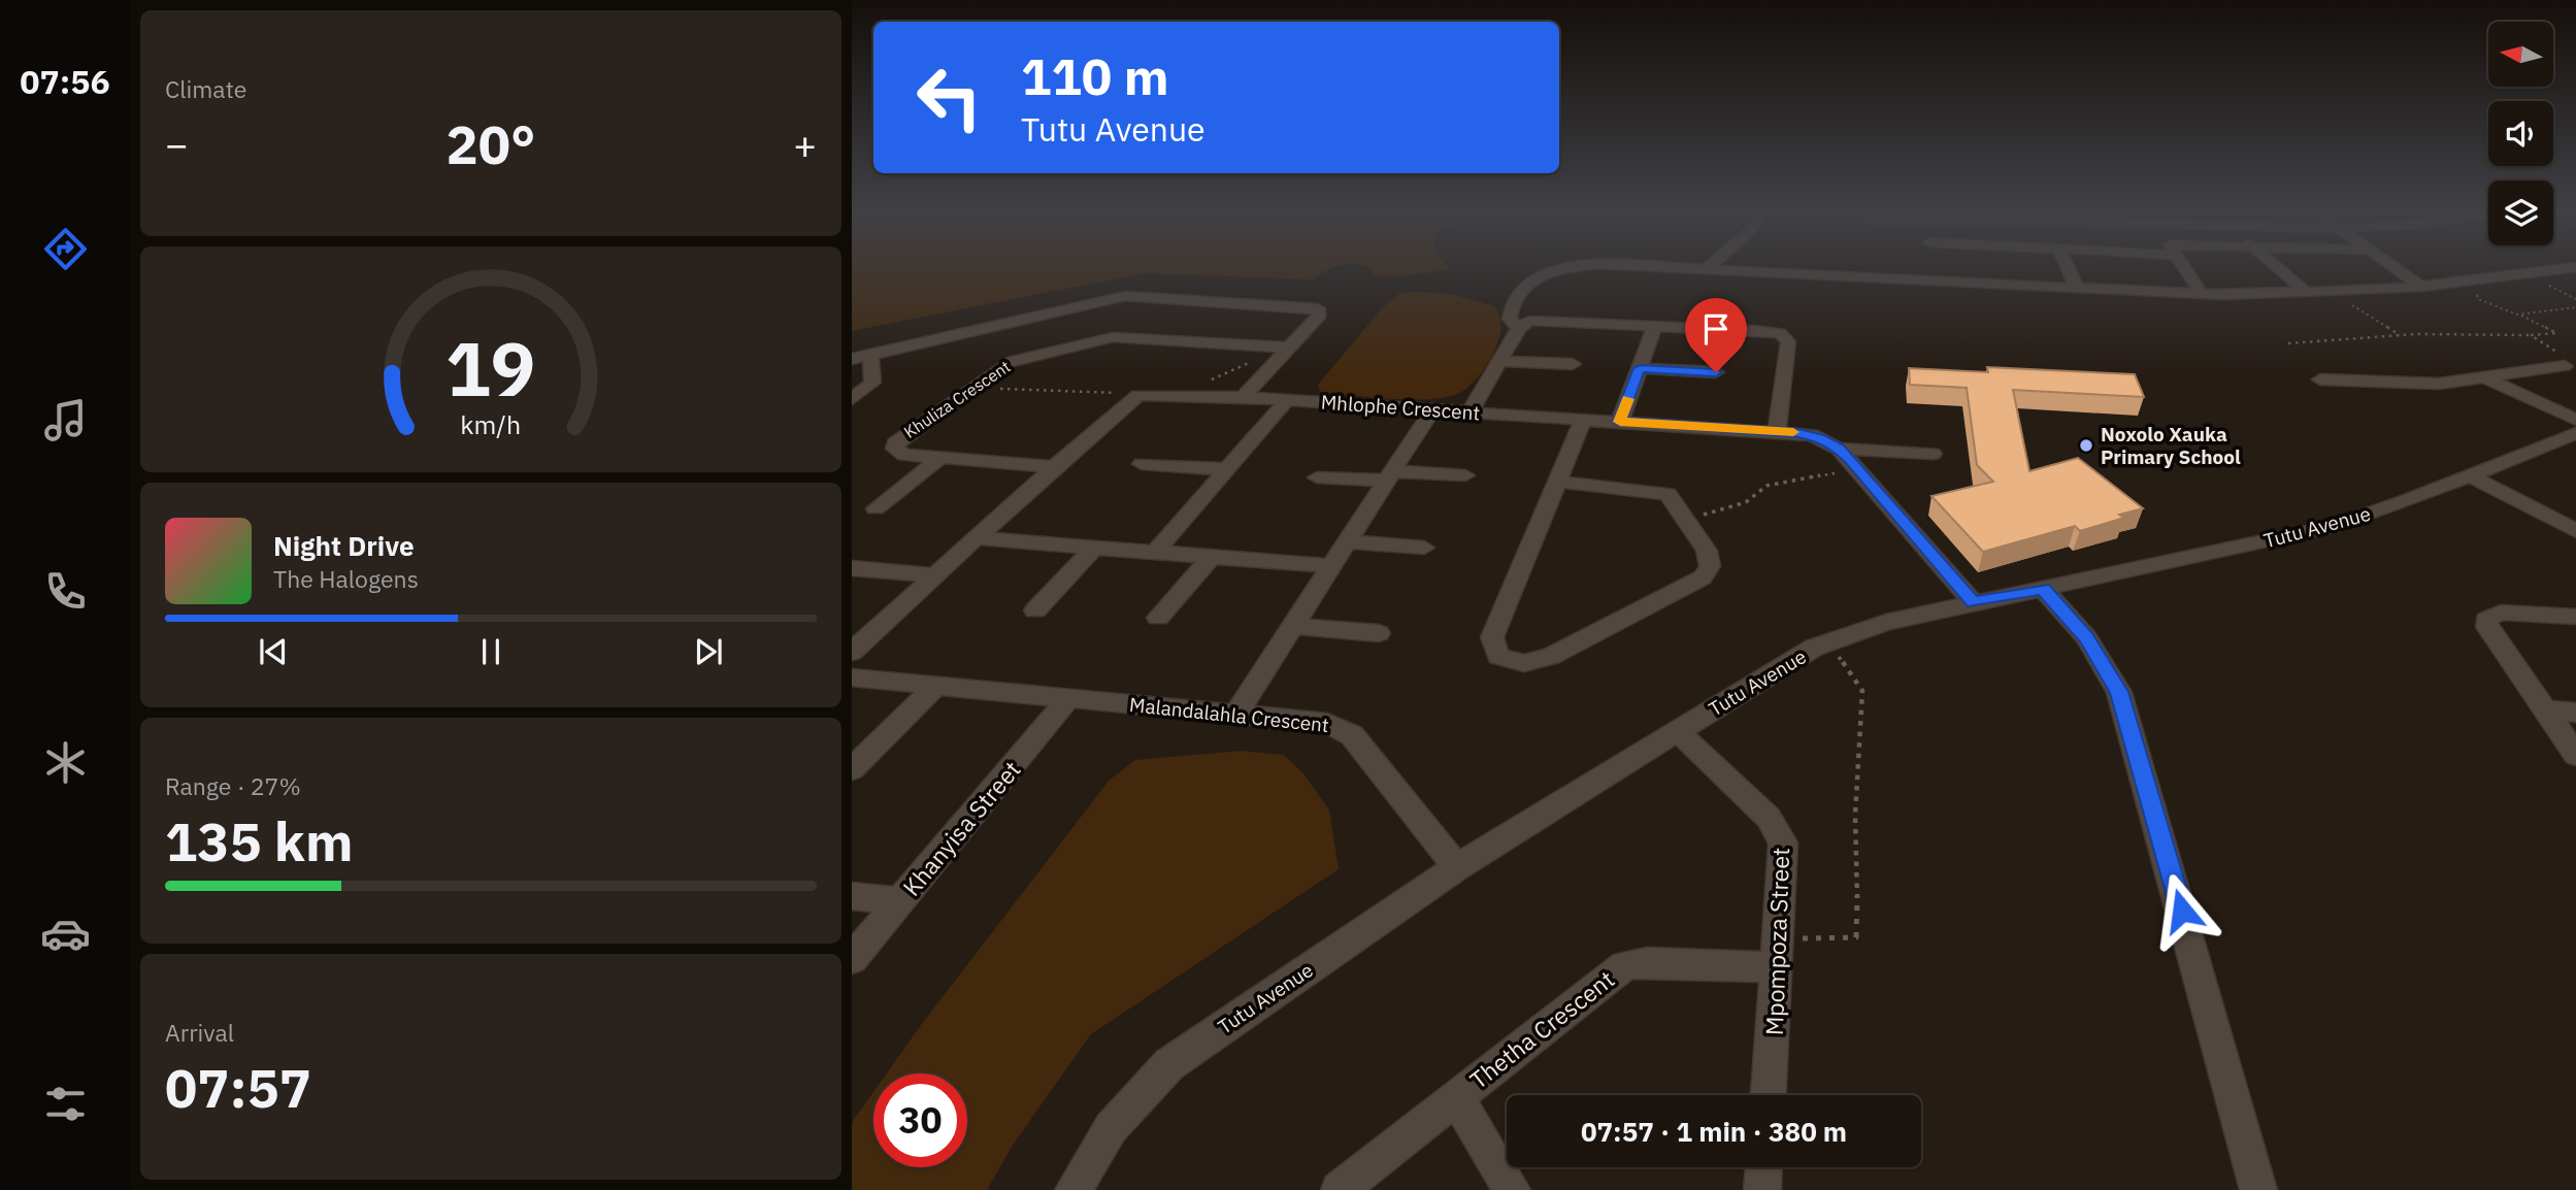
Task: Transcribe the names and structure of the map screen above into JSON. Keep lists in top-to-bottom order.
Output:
{
  "streets": {
    "street": [
      "Khuliza Crescent",
      "Mhlophe Crescent",
      "Tutu Avenue",
      "Malandalahla Crescent",
      "Khanyisa Street",
      "Mpompoza Street",
      "Thetha Crescent"
    ]
  },
  "crossings": [
    ["Mhlophe Crescent", "Tutu Avenue"],
    ["Tutu Avenue", "Malandalahla Crescent"],
    ["Tutu Avenue", "Mpompoza Street"],
    ["Malandalahla Crescent", "Khanyisa Street"],
    ["Mpompoza Street", "Thetha Crescent"]
  ],
  "places": ["Noxolo Xauka Primary School"],
  "north": "left",
  "page": {
    "tabs": "07:56",
    "tile": [
      "Climate",
      ["Range · 27%", "135 km"],
      ["Arrival", "07:57"]
    ],
    "turn": ["110 m", "Tutu Avenue"],
    "heat": ["−", "20°", "+"],
    "song": ["Night Drive", "The Halogens"],
    "limit": "30",
    "trip": "07:57 · 1 min · 380 m",
    "gauge": ["19", "km/h"]
  }
}
